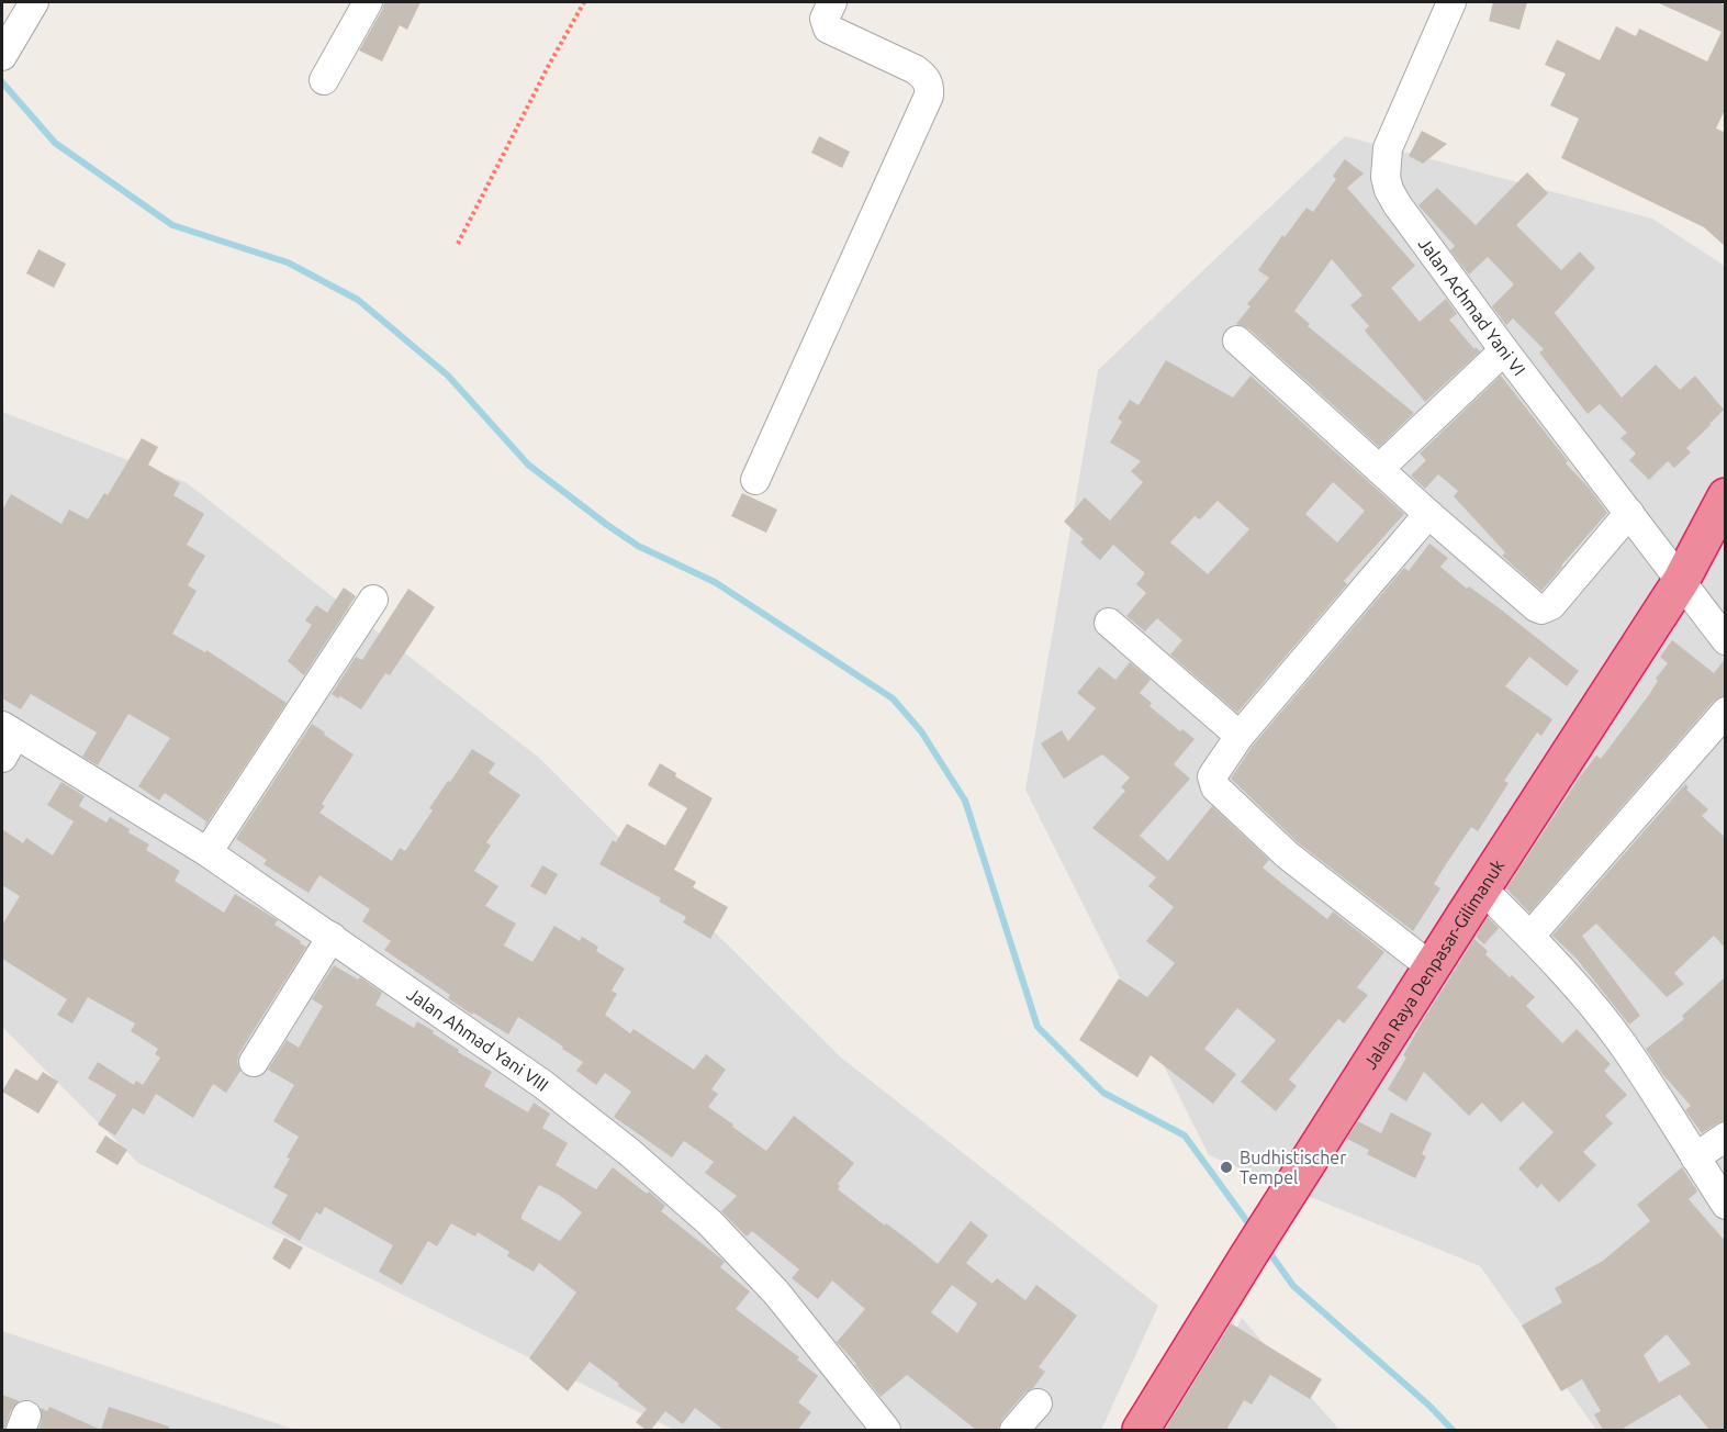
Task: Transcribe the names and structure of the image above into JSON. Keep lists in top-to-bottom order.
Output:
{
  "streets": {
    "highway": ["Jalan Raya Denpasar-Gilimanuk"],
    "street": ["Jalan Achmad Yani VI", "Jalan Ahmad Yani VIII"]
  },
  "crossings": [
    ["Jalan Achmad Yani VI", "Jalan Raya Denpasar-Gilimanuk"]
  ],
  "places": ["Budhistischer Tempel"]
}
